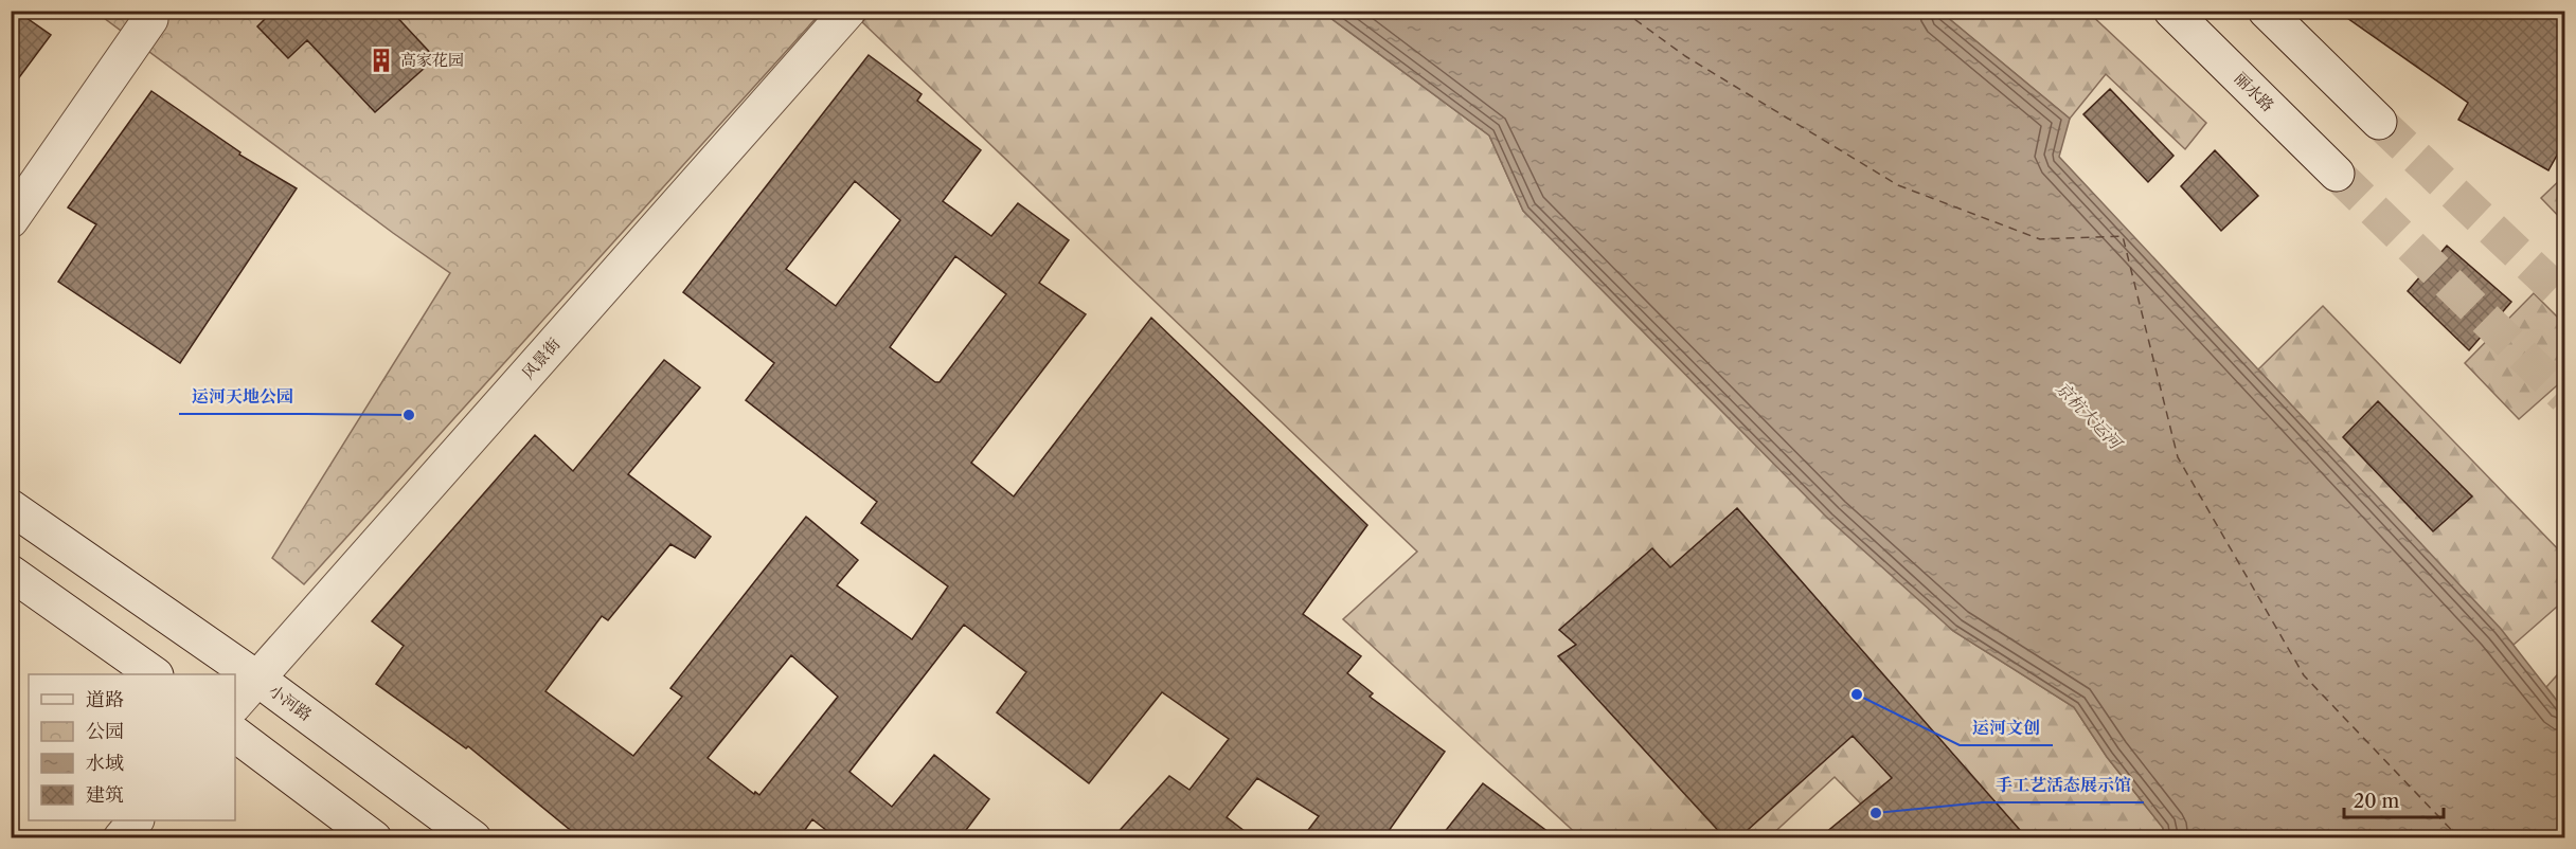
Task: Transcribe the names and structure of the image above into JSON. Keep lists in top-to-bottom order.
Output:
{
  "streets": {
    "main road": ["丽水路", "风景街", "小河路"]
  },
  "crossings": [
    ["风景街", "小河路"]
  ],
  "water": ["京杭大运河"],
  "places": {
    "building": ["高家花园"],
    "other": ["运河天地公园", "运河文创", "手工艺活态展示馆"]
  },
  "legend": [
    "道路",
    "公园",
    "水域",
    "建筑"
  ],
  "scale_bar": "20 m"
}
